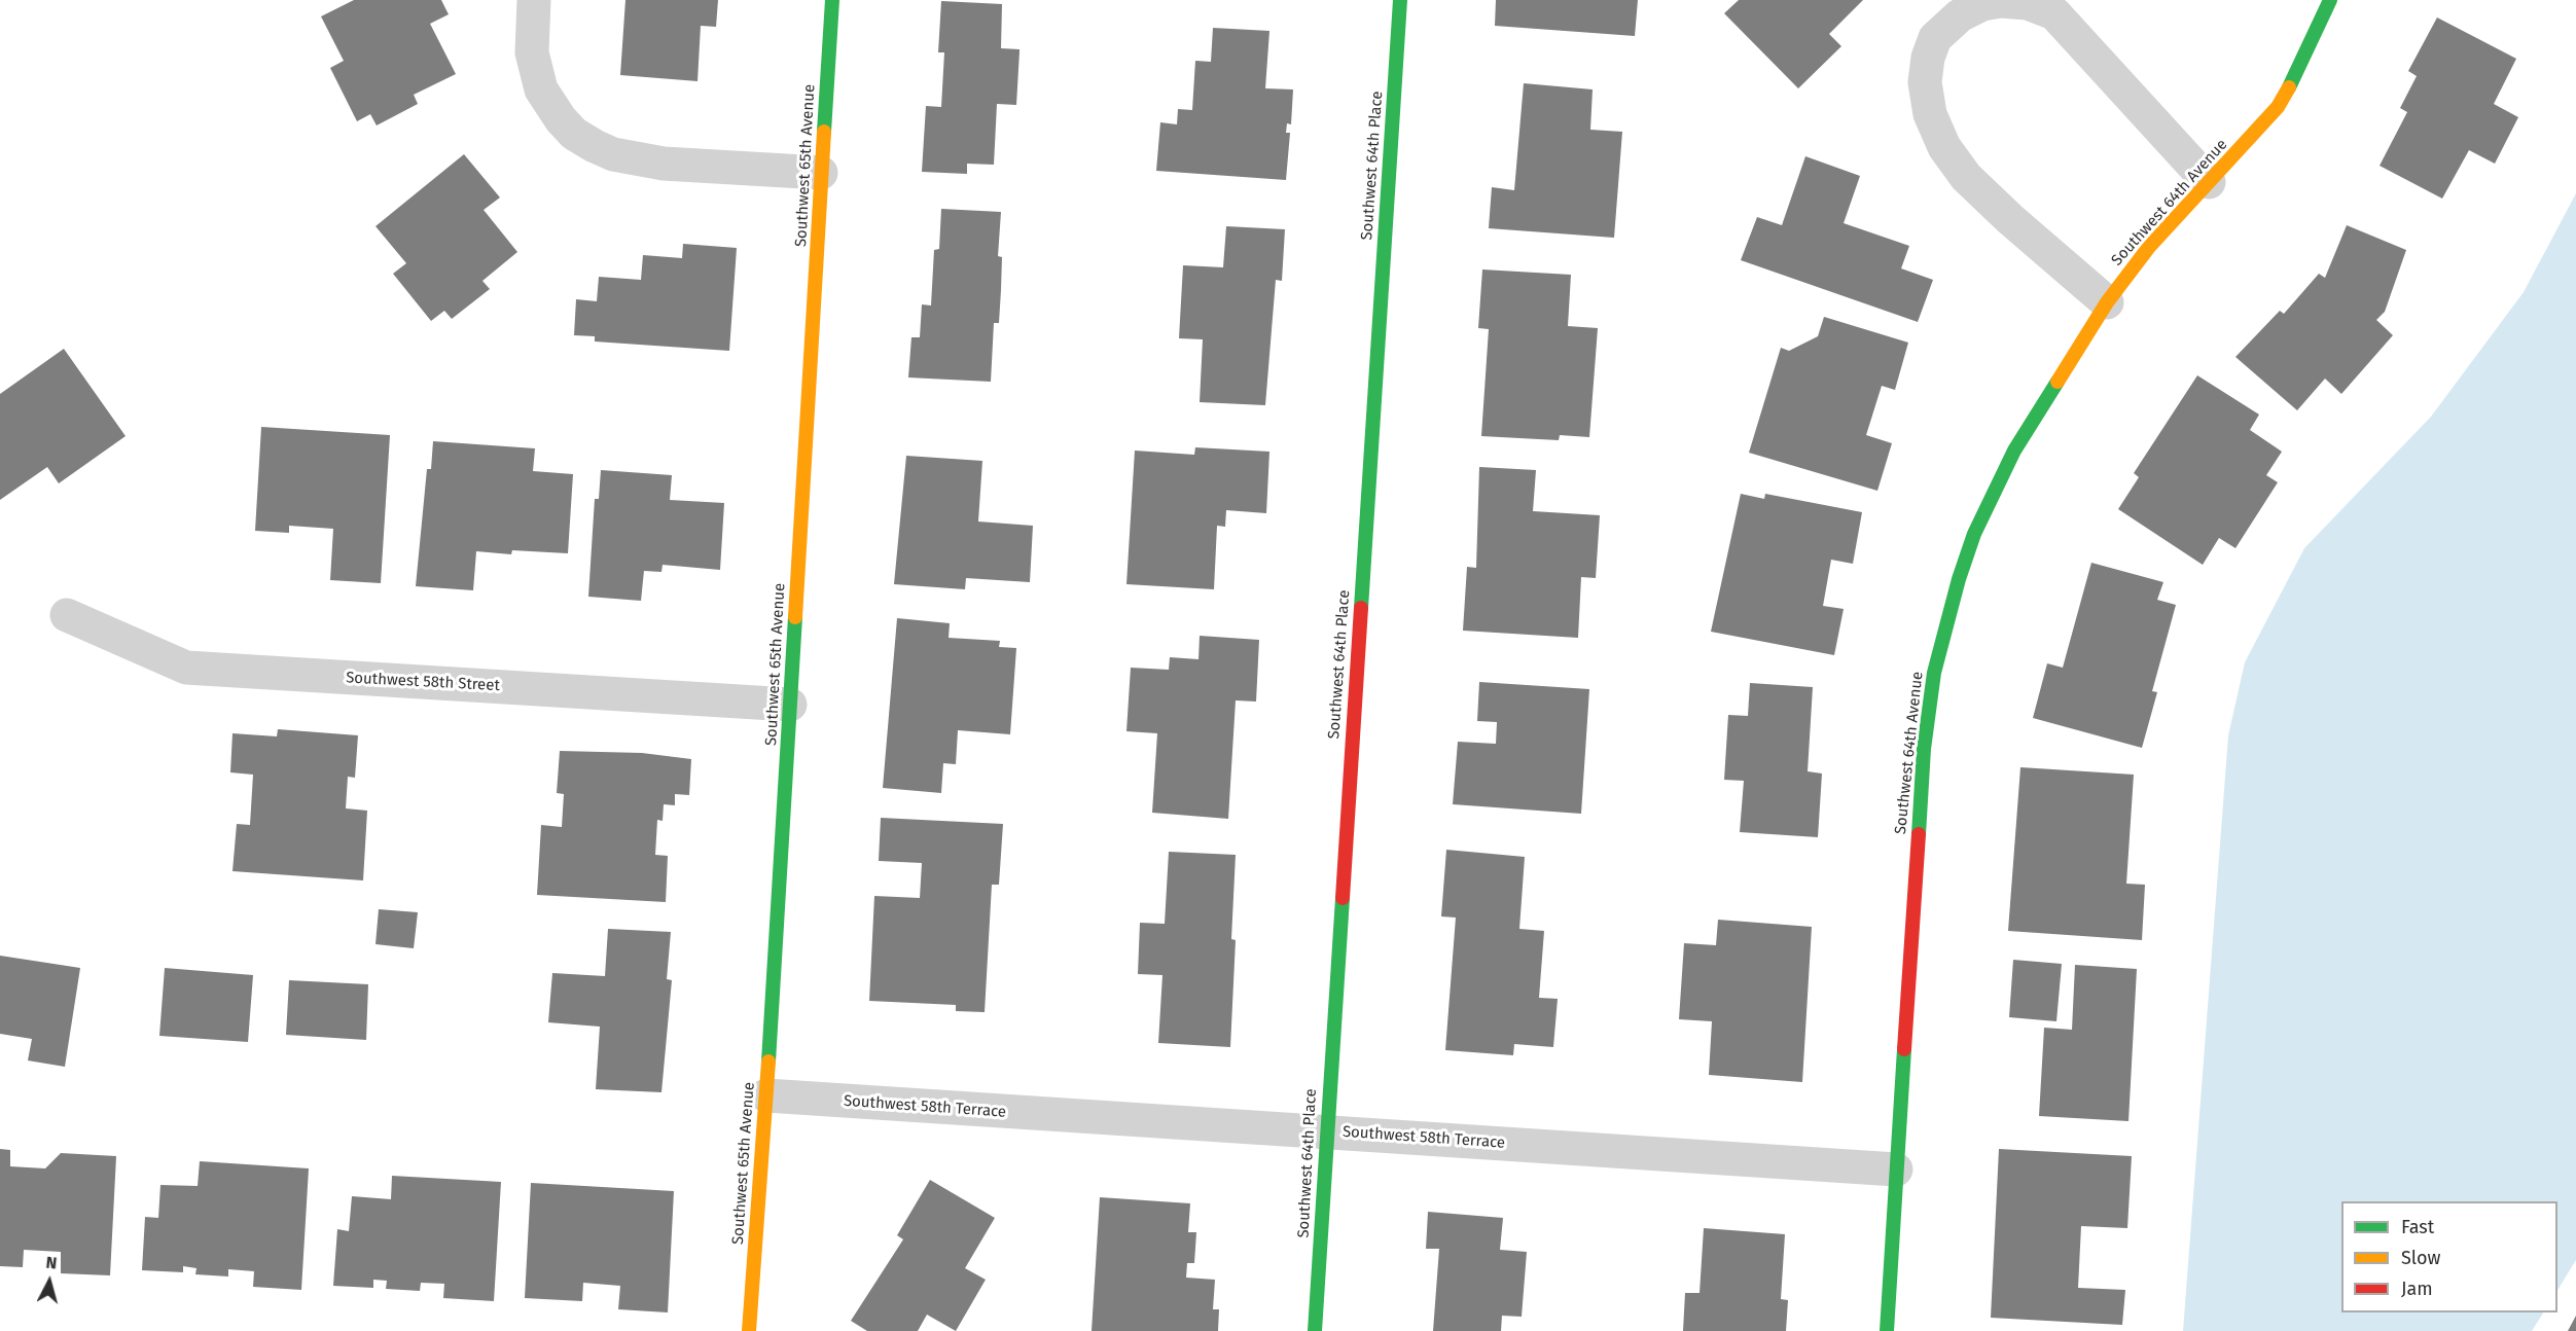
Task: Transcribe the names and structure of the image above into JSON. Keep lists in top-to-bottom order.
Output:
{
  "streets": {
    "street": [
      "Southwest 65th Avenue",
      "Southwest 64th Place",
      "Southwest 64th Avenue",
      "Southwest 58th Street",
      "Southwest 58th Terrace"
    ]
  },
  "crossings": [
    ["Southwest 65th Avenue", "Southwest 58th Street"],
    ["Southwest 65th Avenue", "Southwest 58th Terrace"],
    ["Southwest 64th Place", "Southwest 58th Terrace"],
    ["Southwest 64th Avenue", "Southwest 58th Terrace"]
  ],
  "legend": ["Fast", "Slow", "Jam"],
  "north": "top"
}
